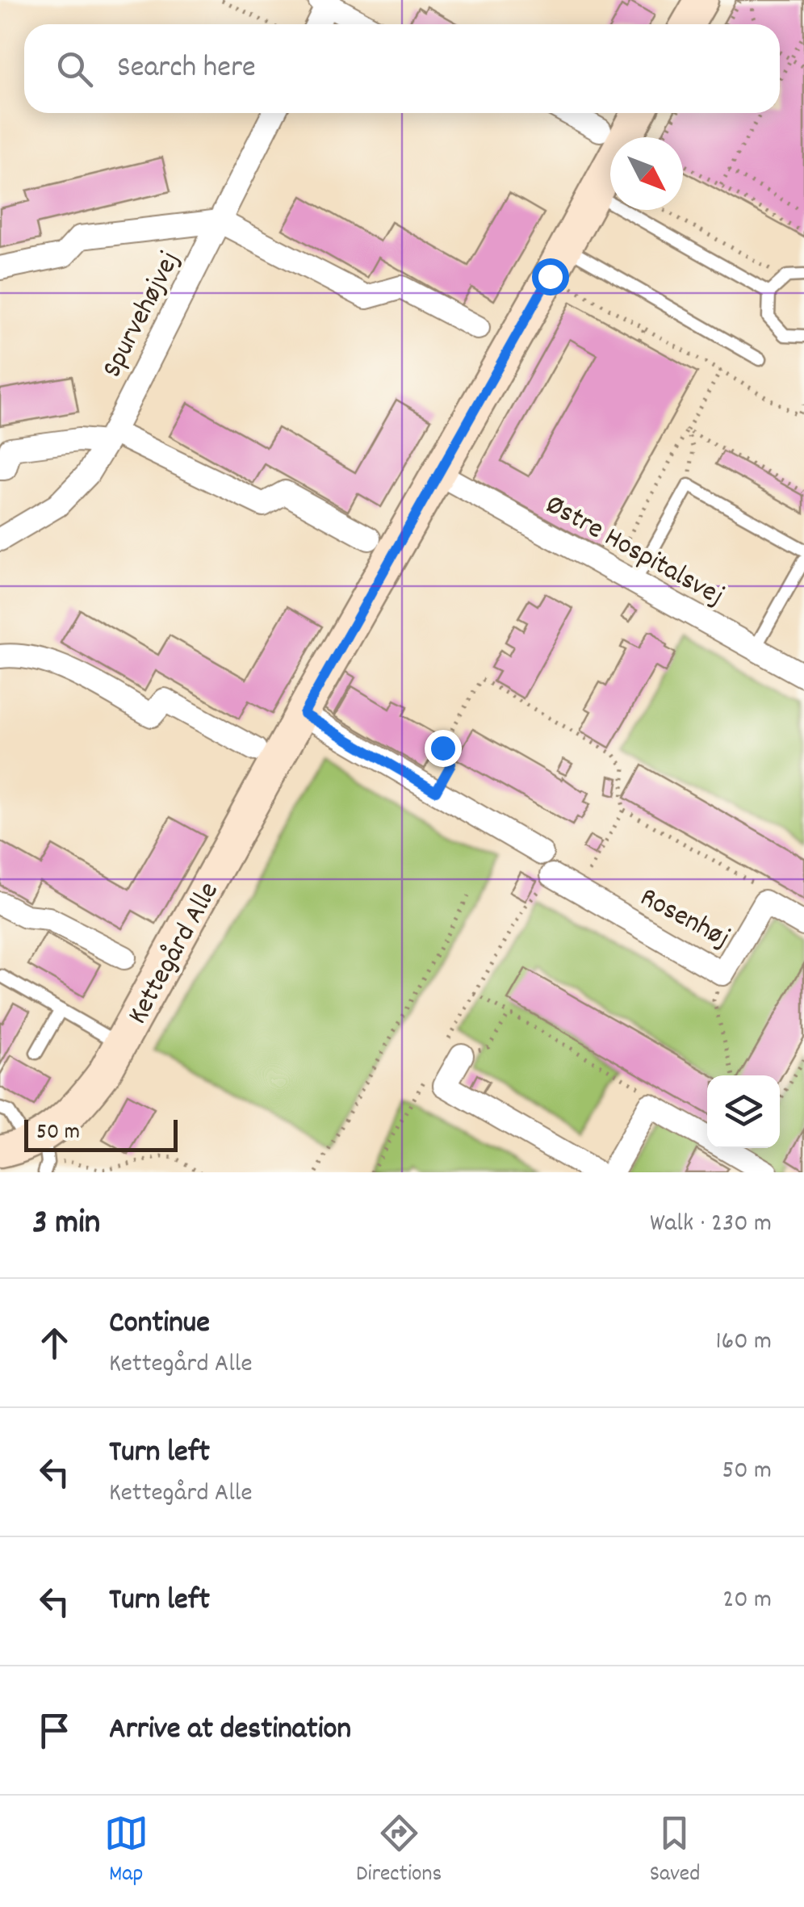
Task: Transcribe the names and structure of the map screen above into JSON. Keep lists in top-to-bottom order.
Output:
{
  "streets": {
    "street": [
      "Spurvehøjvej",
      "Østre Hospitalsvej",
      "Rosenhøj",
      "Kettegård Alle"
    ]
  },
  "crossings": [
    ["Østre Hospitalsvej", "Kettegård Alle"]
  ],
  "scale_bar": "50 m",
  "north": "bottom right",
  "page": {
    "search": "Search here",
    "scale": "50 m",
    "heading": ["3 min", "Walk · 230 m"],
    "list": [
      ["Continue", "Kettegård Alle", "160 m"],
      ["Turn left", "Kettegård Alle", "50 m"],
      ["Turn left", "20 m"],
      "Arrive at destination"
    ],
    "nav": ["Map", "Directions", "Saved"]
  }
}
